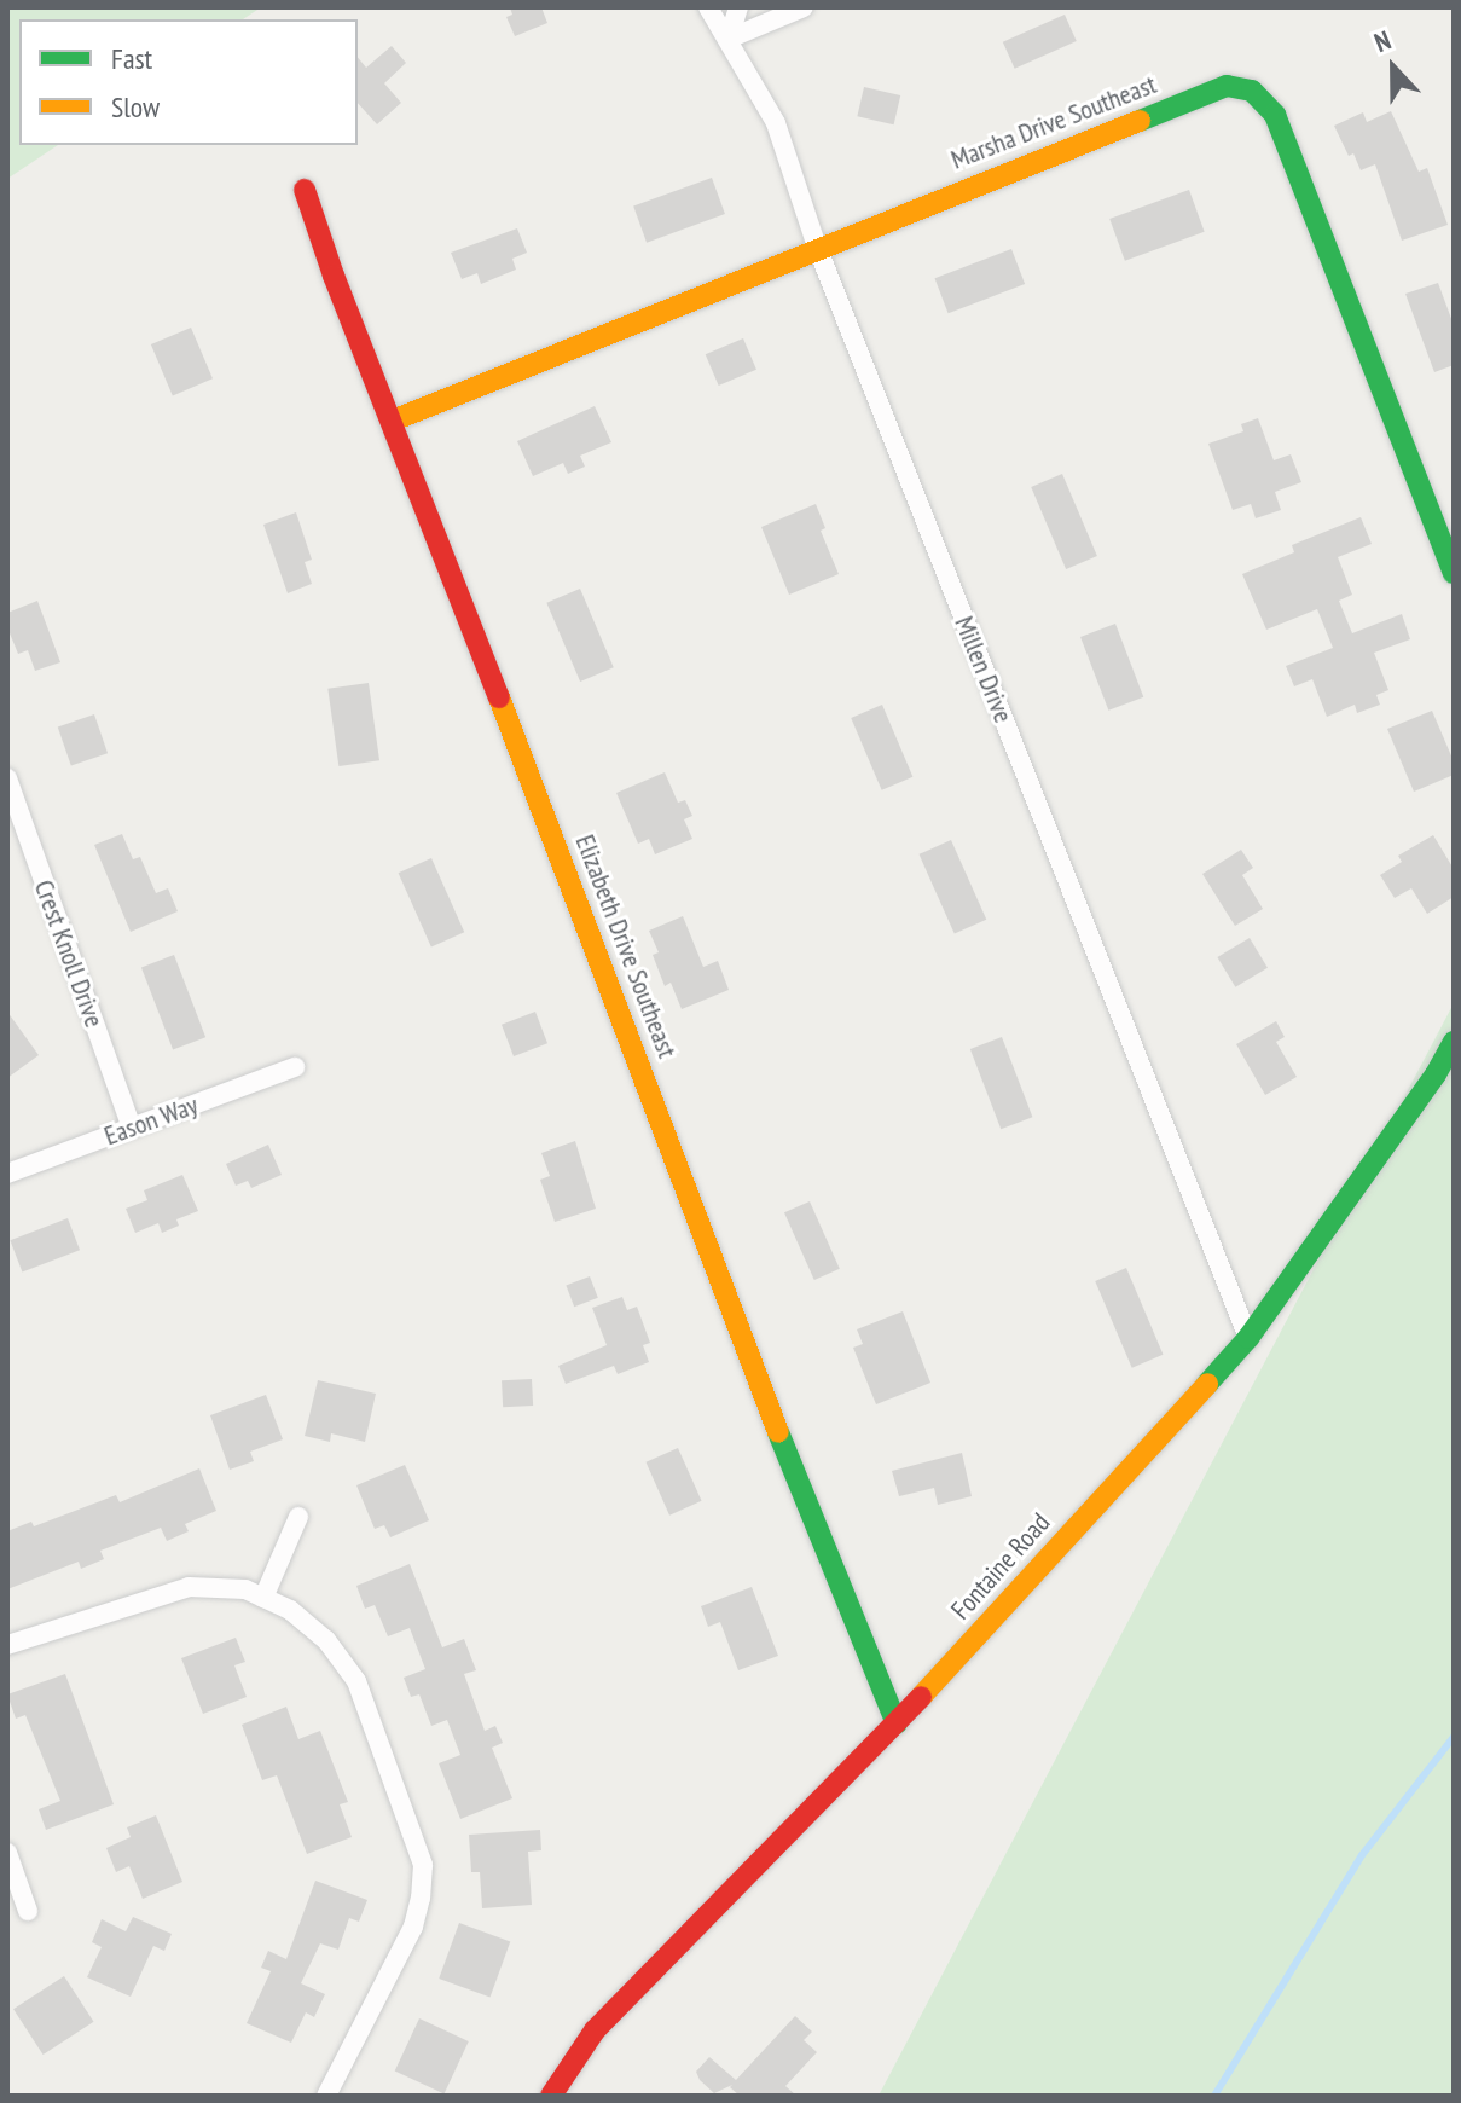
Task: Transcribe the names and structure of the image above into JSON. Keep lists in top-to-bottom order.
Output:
{
  "streets": {
    "street": [
      "Marsha Drive Southeast",
      "Millen Drive",
      "Elizabeth Drive Southeast",
      "Crest Knoll Drive",
      "Eason Way",
      "Fontaine Road"
    ]
  },
  "crossings": [
    ["Marsha Drive Southeast", "Millen Drive"],
    ["Marsha Drive Southeast", "Elizabeth Drive Southeast"],
    ["Millen Drive", "Fontaine Road"],
    ["Elizabeth Drive Southeast", "Fontaine Road"],
    ["Crest Knoll Drive", "Eason Way"]
  ],
  "legend": ["Fast", "Slow"],
  "north": "top"
}
